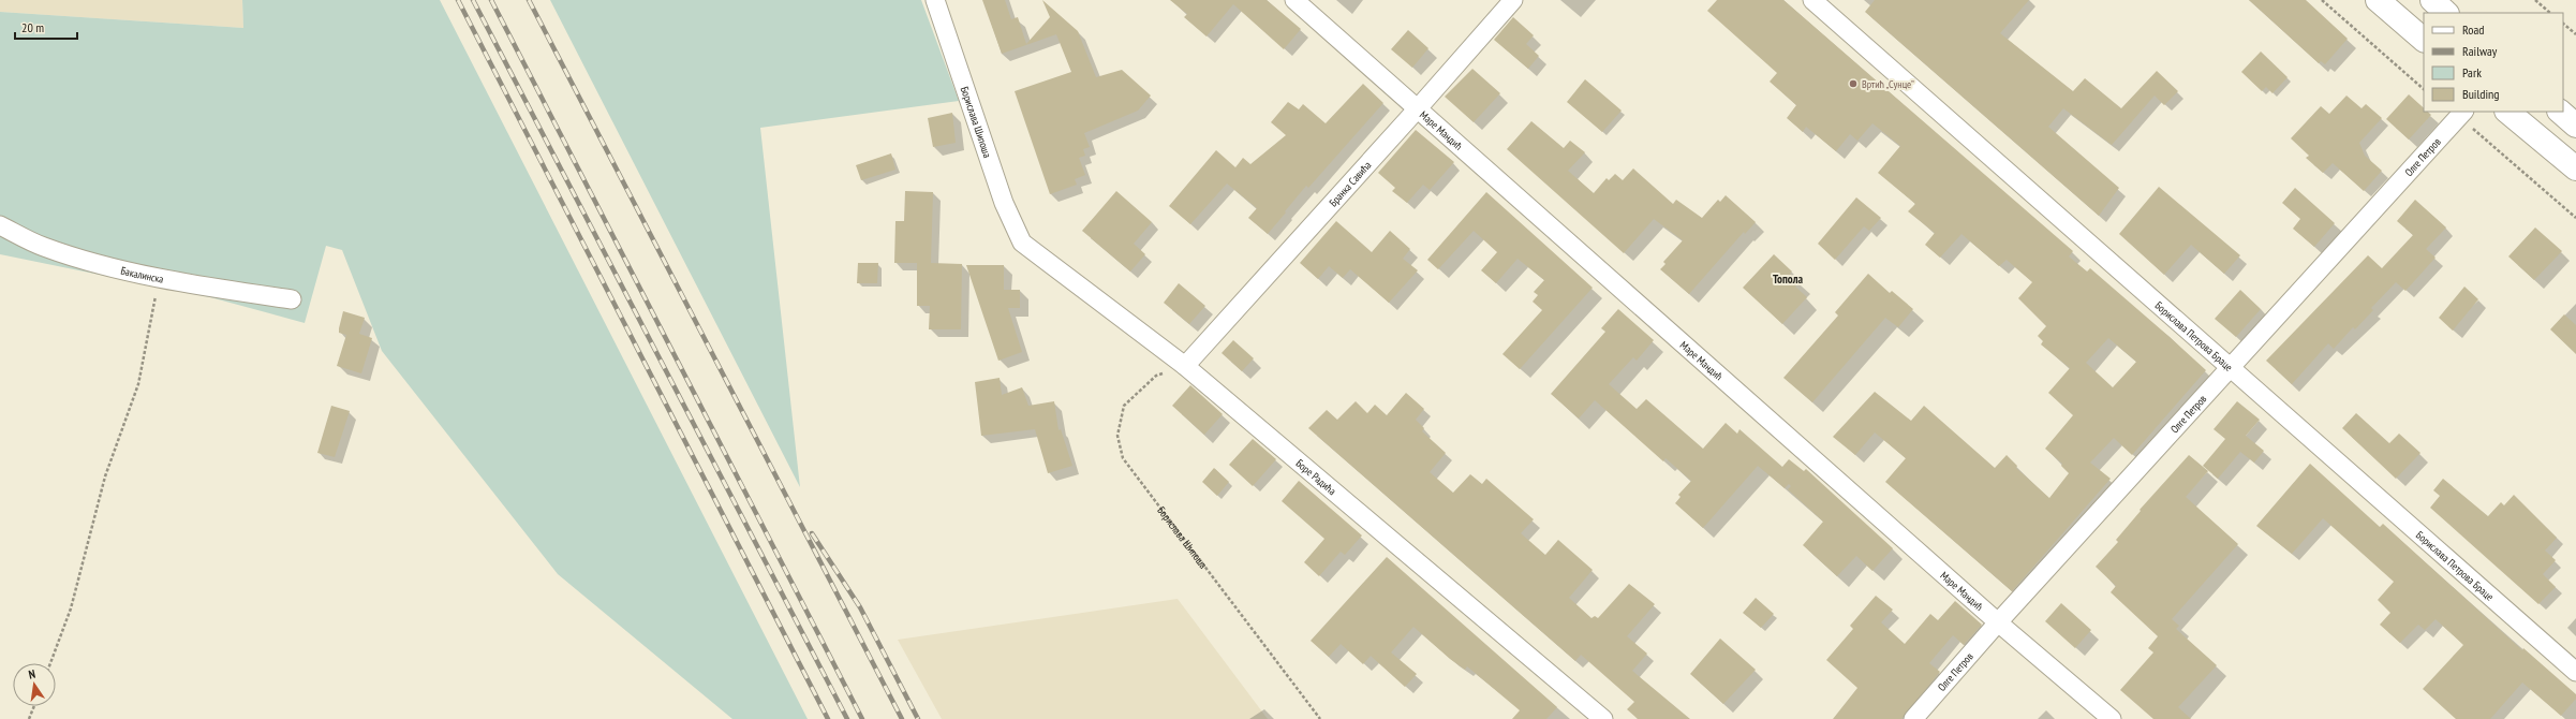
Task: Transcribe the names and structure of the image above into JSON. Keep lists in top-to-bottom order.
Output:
{
  "streets": {
    "street": [
      "Борислава Шипоша",
      "Маре Мандић",
      "Олге Петров",
      "Бранка Савића",
      "Бакалинска",
      "Борислава Петрова Браце",
      "Боре Радића"
    ]
  },
  "crossings": [
    ["Борислава Шипоша", "Бранка Савића"],
    ["Борислава Шипоша", "Боре Радића"],
    ["Маре Мандић", "Олге Петров"],
    ["Маре Мандић", "Бранка Савића"],
    ["Олге Петров", "Борислава Петрова Браце"],
    ["Бранка Савића", "Боре Радића"]
  ],
  "districts": ["Топола"],
  "places": ["Вртић „Сунце”"],
  "legend": [
    "Road",
    "Railway",
    "Park",
    "Building"
  ],
  "scale_bar": "20 m",
  "north": "top"
}
